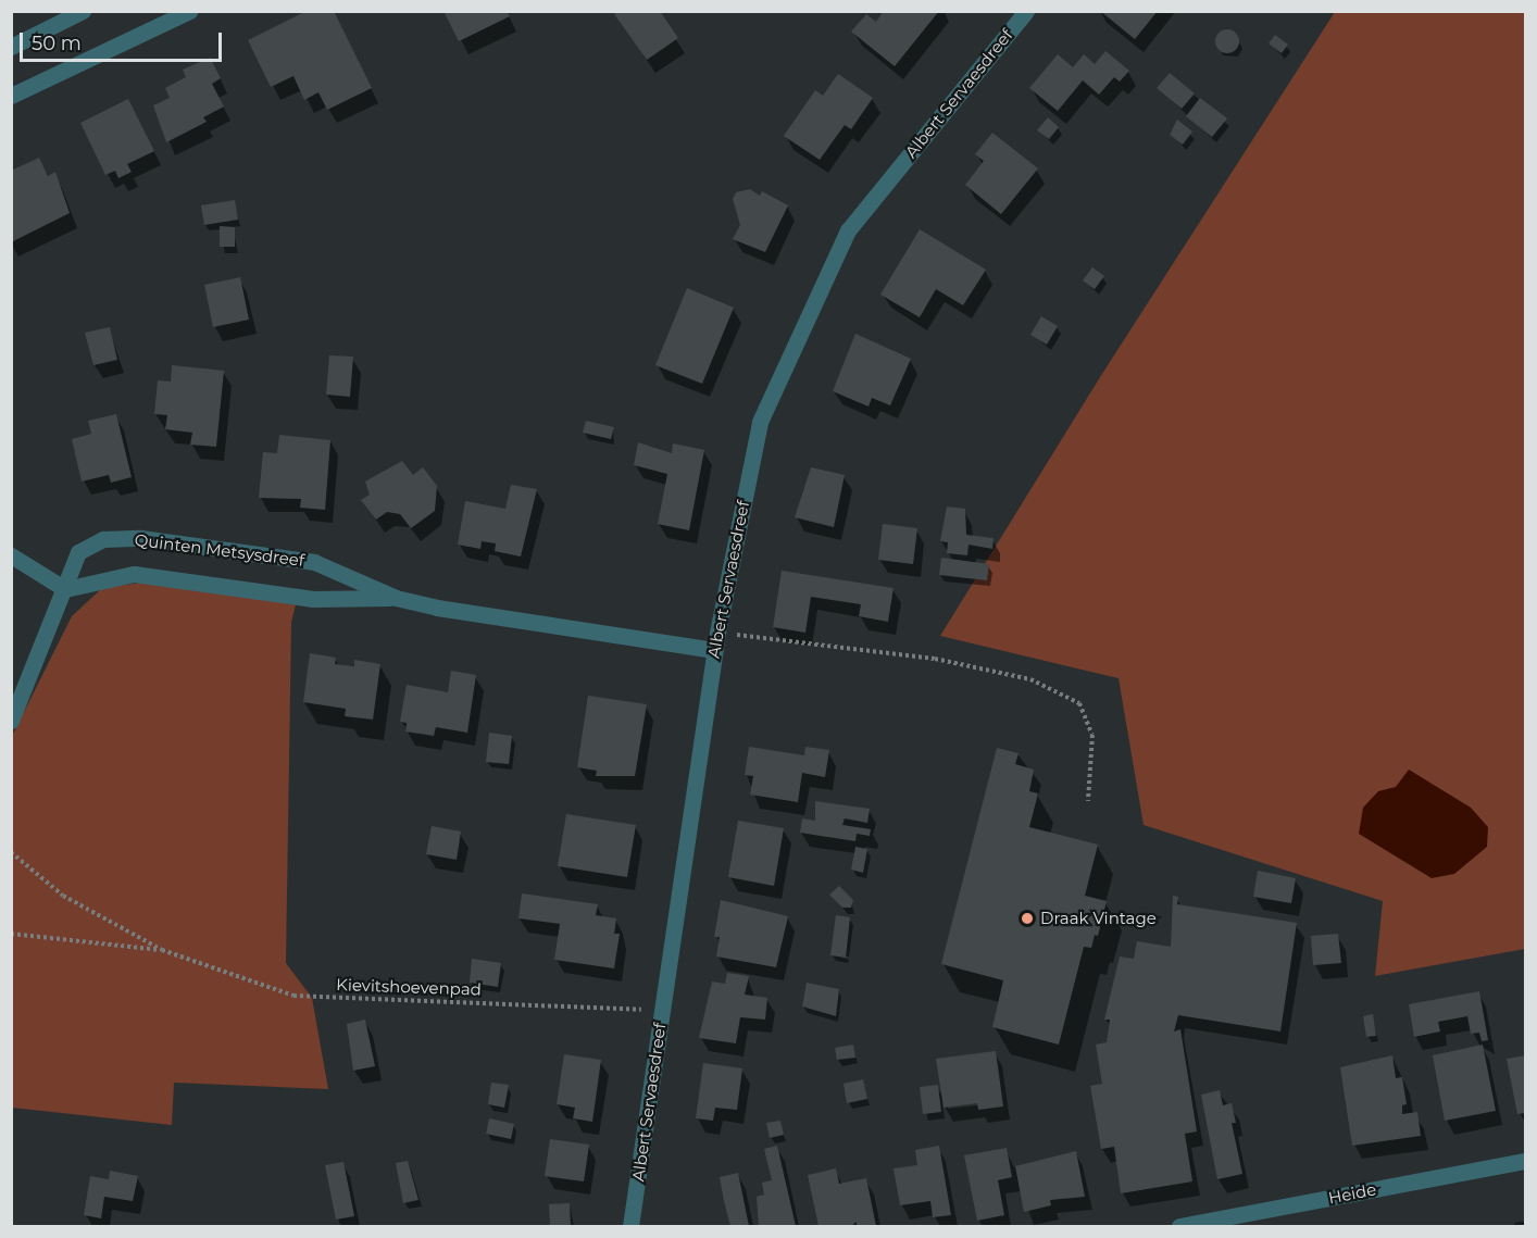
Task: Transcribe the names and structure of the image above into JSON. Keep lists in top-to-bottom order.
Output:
{
  "streets": {
    "street": ["Albert Servaesdreef", "Quinten Metsysdreef", "Heide"],
    "path": ["Kievitshoevenpad"]
  },
  "crossings": [
    ["Albert Servaesdreef", "Quinten Metsysdreef"],
    ["Albert Servaesdreef", "Kievitshoevenpad"]
  ],
  "places": ["Draak Vintage"],
  "scale_bar": "50 m"
}
